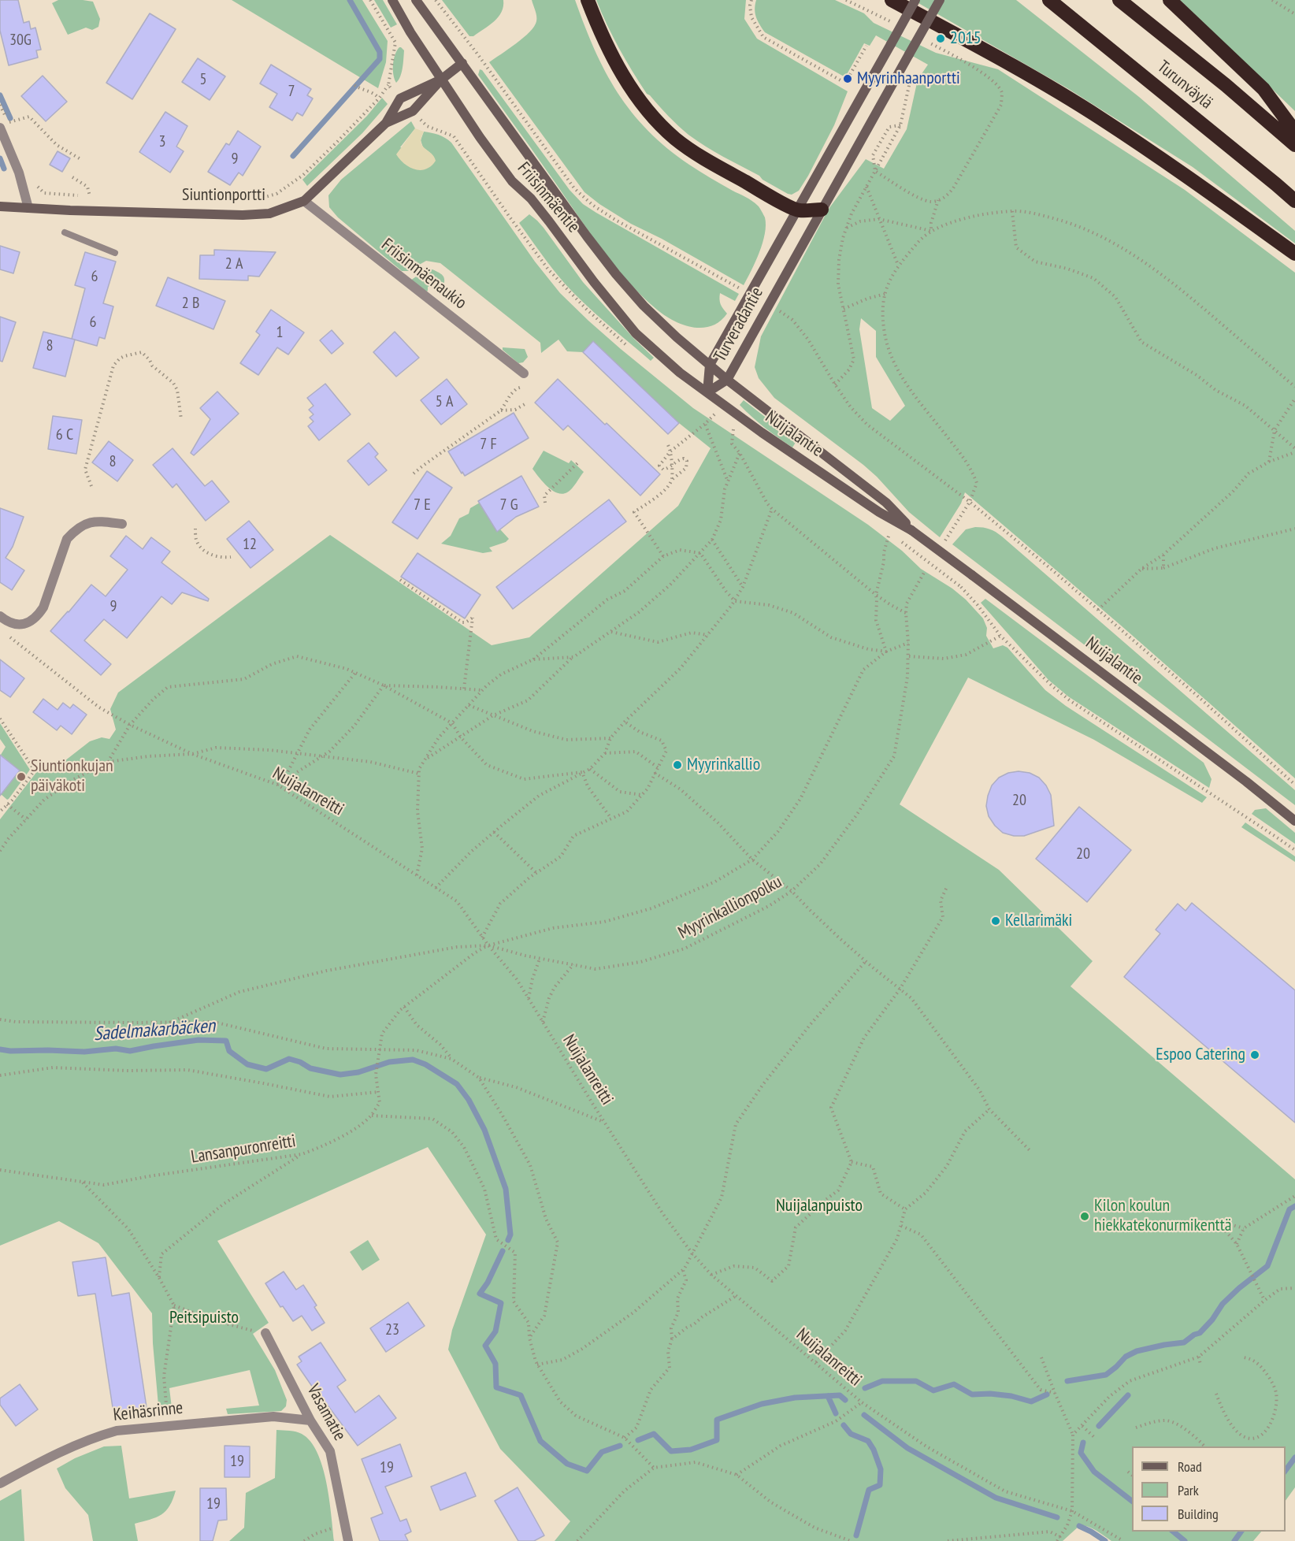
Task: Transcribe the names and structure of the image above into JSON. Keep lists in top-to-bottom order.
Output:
{
  "streets": {
    "highway": ["Turunväylä"],
    "main road": [
      "Siuntionportti",
      "Friisinmäentie",
      "Turveradantie",
      "Nuijalantie"
    ],
    "street": ["Friisinmäenaukio", "Keihäsrinne", "Vasamatie"],
    "path": ["Nuijalanreitti", "Myyrinkallionpolku", "Lansanpuronreitti"]
  },
  "crossings": [
    ["Siuntionportti", "Friisinmäentie"],
    ["Siuntionportti", "Friisinmäenaukio"],
    ["Friisinmäentie", "Turveradantie"],
    ["Friisinmäentie", "Nuijalantie"],
    ["Turveradantie", "Nuijalantie"],
    ["Nuijalanreitti", "Myyrinkallionpolku"],
    ["Keihäsrinne", "Vasamatie"]
  ],
  "water": ["Sadelmakarbäcken"],
  "parks": ["Nuijalanpuisto", "Peitsipuisto"],
  "places": [
    "2015",
    "Myyrinhaanportti",
    "Myyrinkallio",
    "Siuntionkujan päiväkoti",
    "Kellarimäki",
    "Espoo Catering",
    "Kilon koulun hiekkatekonurmikenttä"
  ],
  "house_numbers": [
    "30G",
    "5",
    "7",
    "3",
    "9",
    "2 A",
    "6",
    "2 B",
    "6",
    "1",
    "8",
    "5 A",
    "6 C",
    "7 F",
    "8",
    "7 E",
    "7 G",
    "12",
    "9",
    "20",
    "20",
    "23",
    "19",
    "19",
    "19"
  ],
  "legend": ["Road", "Park", "Building"]
}
